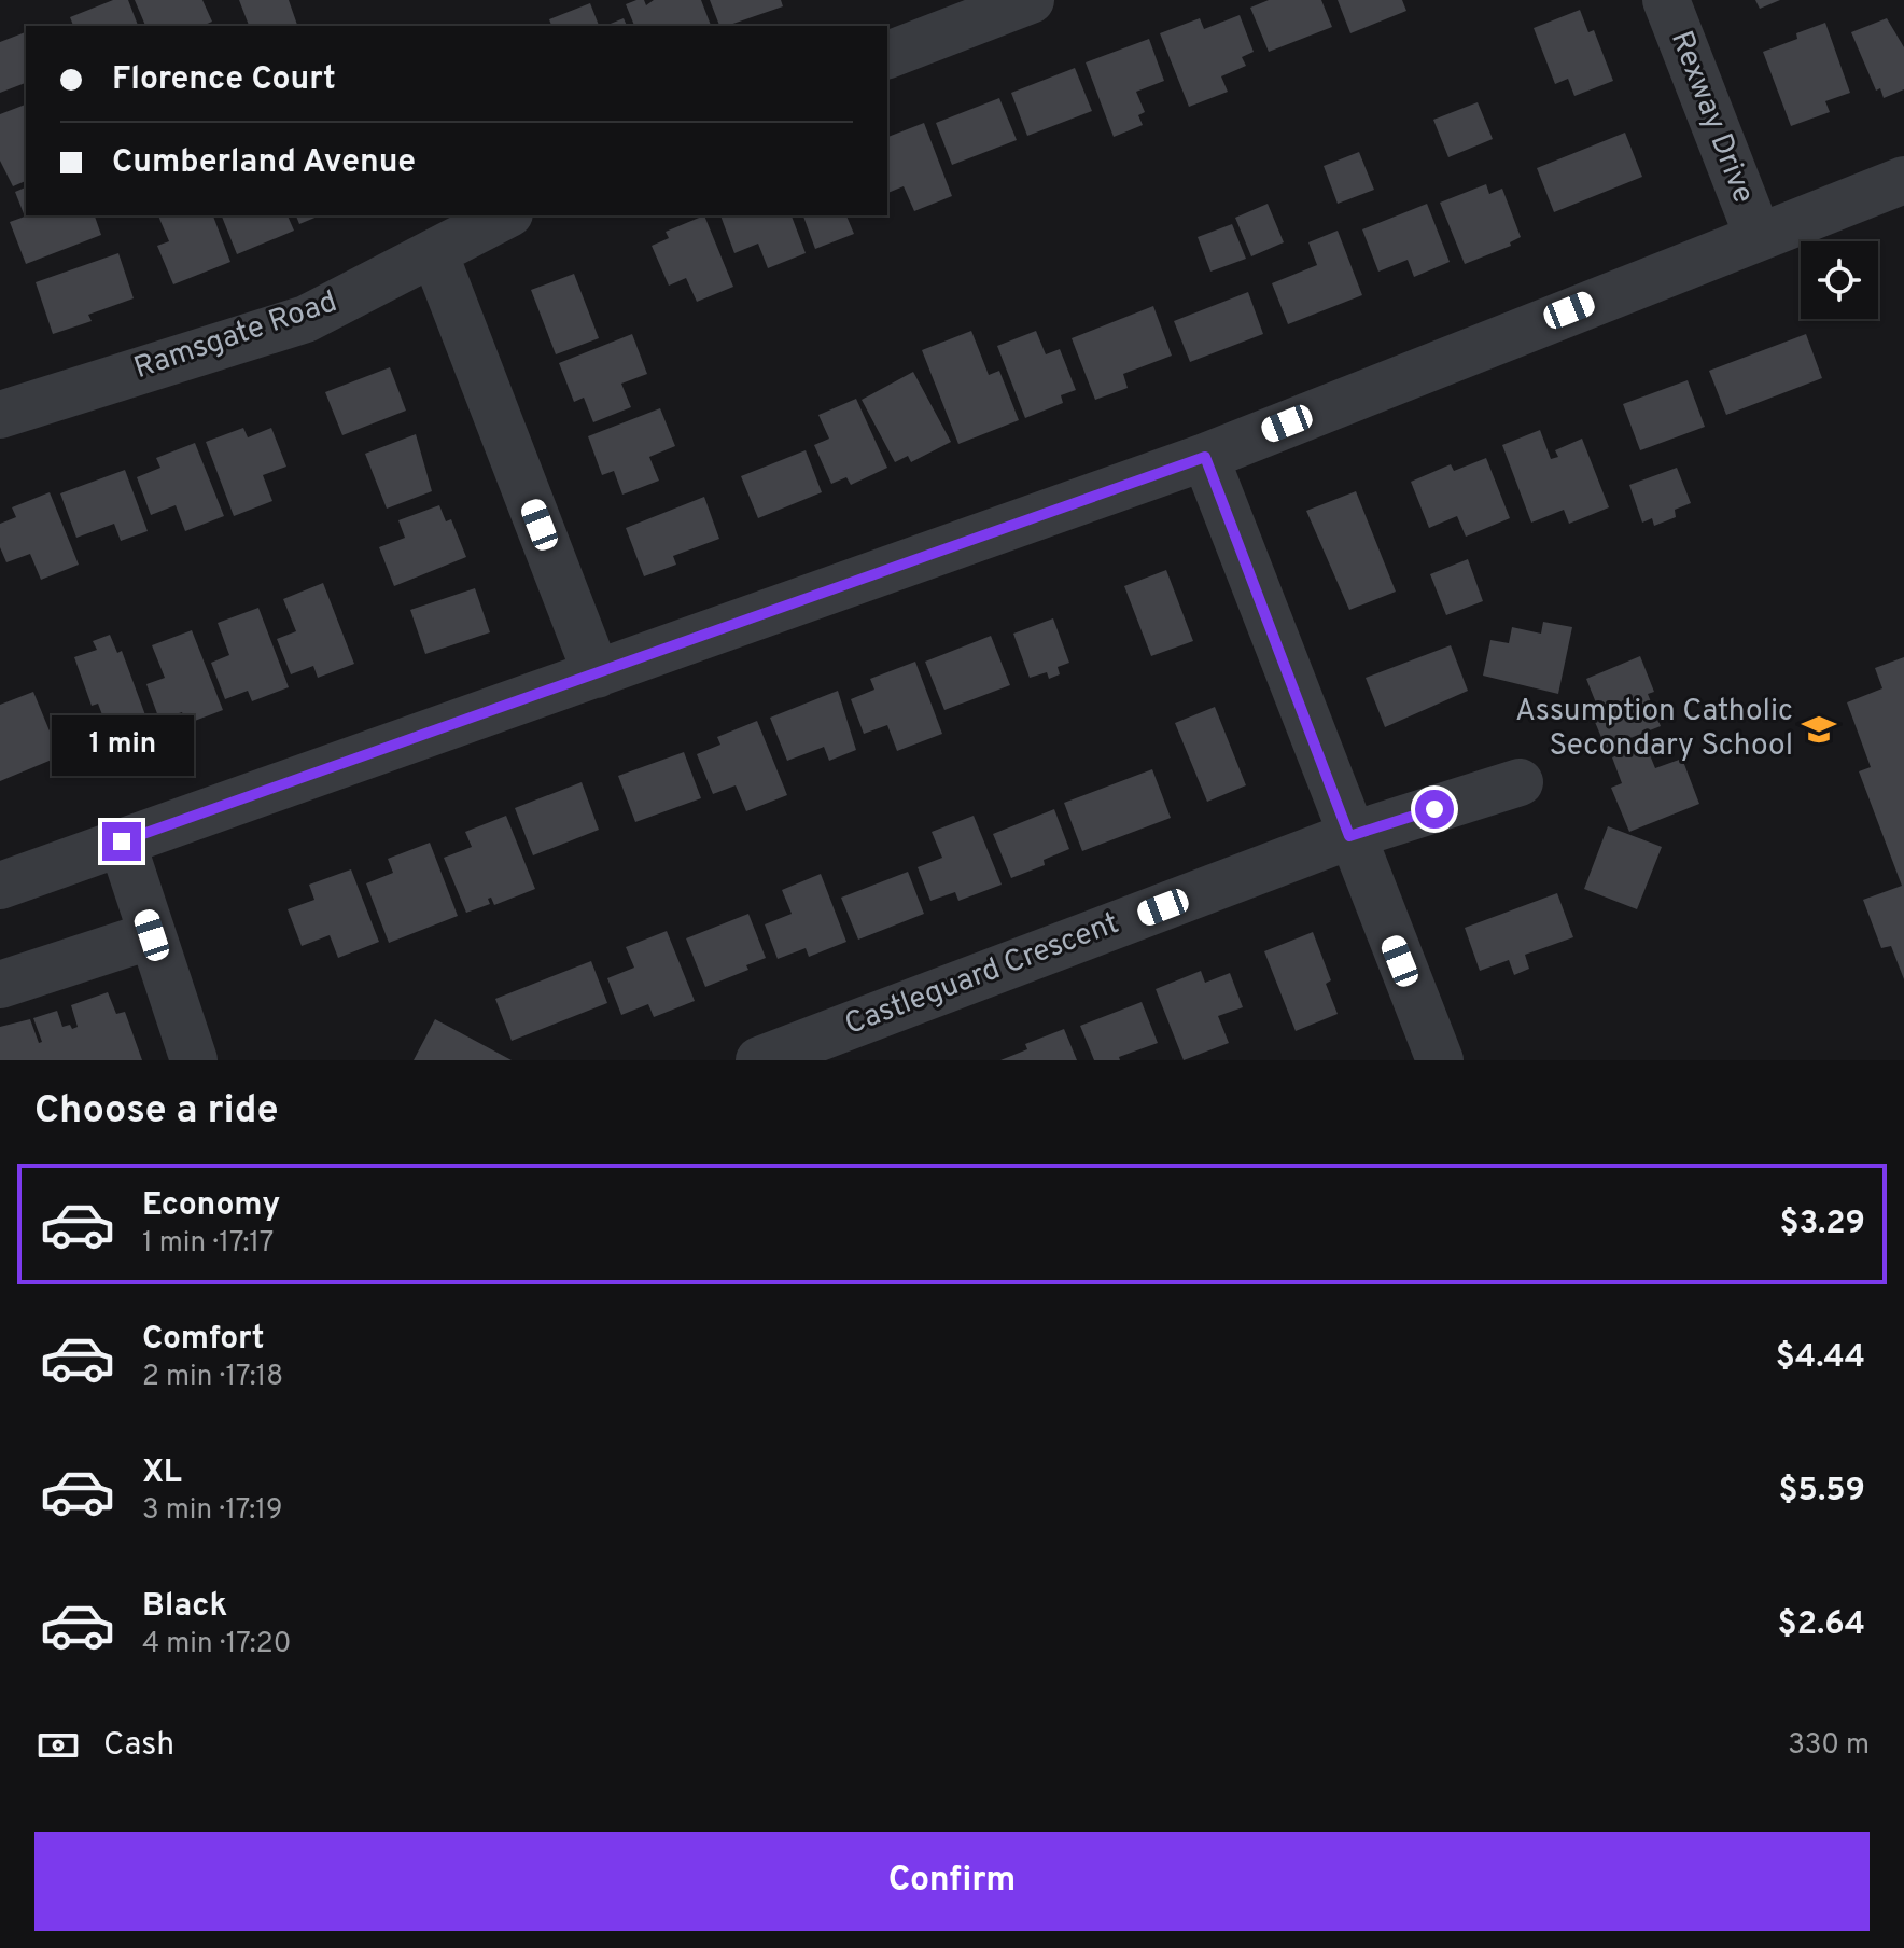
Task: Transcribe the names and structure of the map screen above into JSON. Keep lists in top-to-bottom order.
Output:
{
  "streets": {
    "street": ["Rexway Drive", "Ramsgate Road", "Castleguard Crescent"]
  },
  "places": {
    "school or university": ["Assumption Catholic Secondary School"]
  },
  "page": {
    "banner": ["Florence Court", "Cumberland Avenue"],
    "bubble": "1 min",
    "heading": "Choose a ride",
    "list": [
      {
        "name": "Economy",
        "note": "1 min · 17:17",
        "value": "$3.29"
      },
      {
        "name": "Comfort",
        "note": "2 min · 17:18",
        "value": "$4.44"
      },
      {
        "name": "XL",
        "note": "3 min · 17:19",
        "value": "$5.59"
      },
      {
        "name": "Black",
        "note": "4 min · 17:20",
        "value": "$2.64"
      }
    ],
    "pay": ["Cash", "330 m"],
    "buttons": "Confirm"
  }
}
